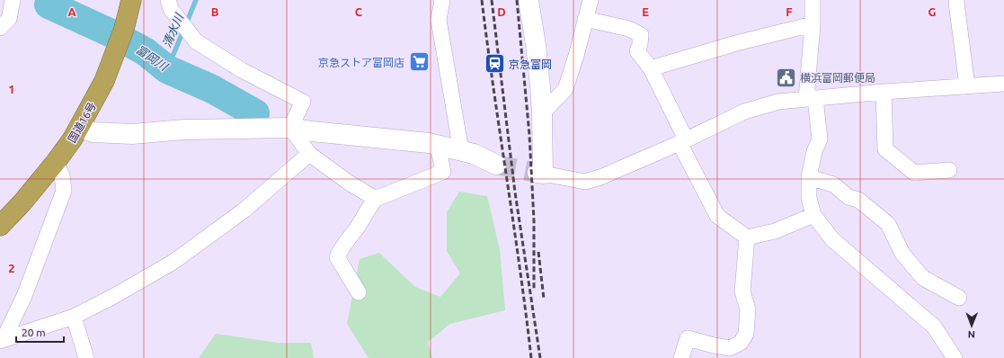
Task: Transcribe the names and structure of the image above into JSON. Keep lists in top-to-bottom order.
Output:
{
  "streets": {
    "highway": ["国道16号"]
  },
  "water": ["清水川", "富岡川"],
  "places": {
    "supermarket": ["京急ストア富岡店"],
    "station": ["京急富岡"],
    "public building": ["横浜富岡郵便局"]
  },
  "scale_bar": "20 m",
  "north": "bottom",
  "grid": {
    "columns": [
      "A",
      "B",
      "C",
      "D",
      "E",
      "F",
      "G"
    ],
    "rows": ["1", "2"]
  }
}
